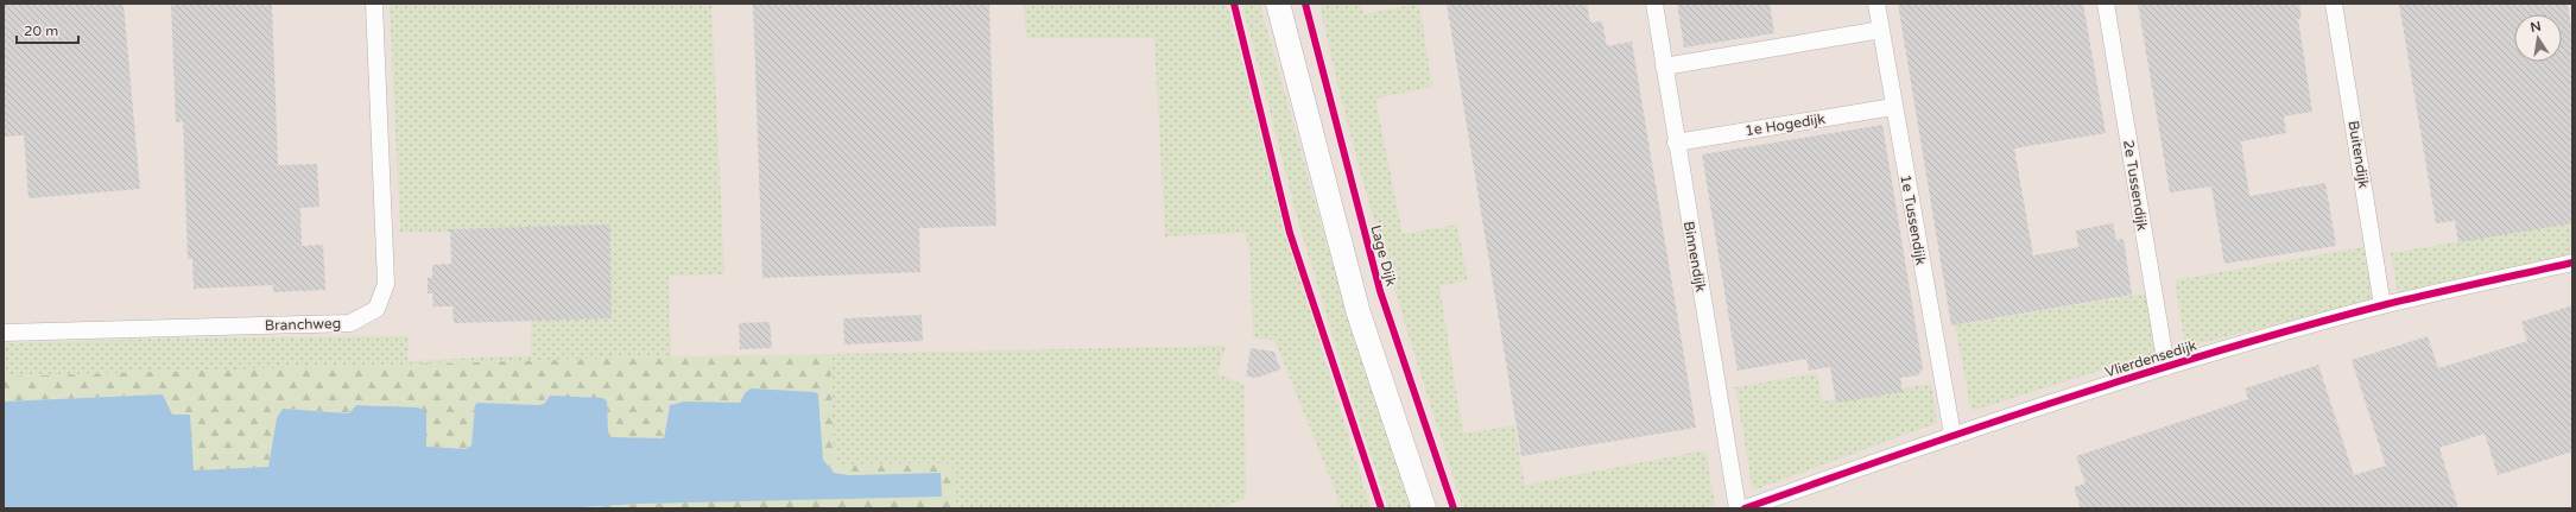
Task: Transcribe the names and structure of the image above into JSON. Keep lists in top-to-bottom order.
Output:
{
  "streets": {
    "street": [
      "1e Hogedijk",
      "Buitendijk",
      "2e Tussendijk",
      "1e Tussendijk",
      "Binnendijk",
      "Branchweg",
      "Vlierdensedijk"
    ],
    "cycle path": ["Lage Dijk"]
  },
  "crossings": [
    ["1e Hogedijk", "1e Tussendijk"],
    ["1e Hogedijk", "Binnendijk"],
    ["Buitendijk", "Vlierdensedijk"],
    ["2e Tussendijk", "Vlierdensedijk"],
    ["1e Tussendijk", "Vlierdensedijk"]
  ],
  "scale_bar": "20 m",
  "north": "top"
}
